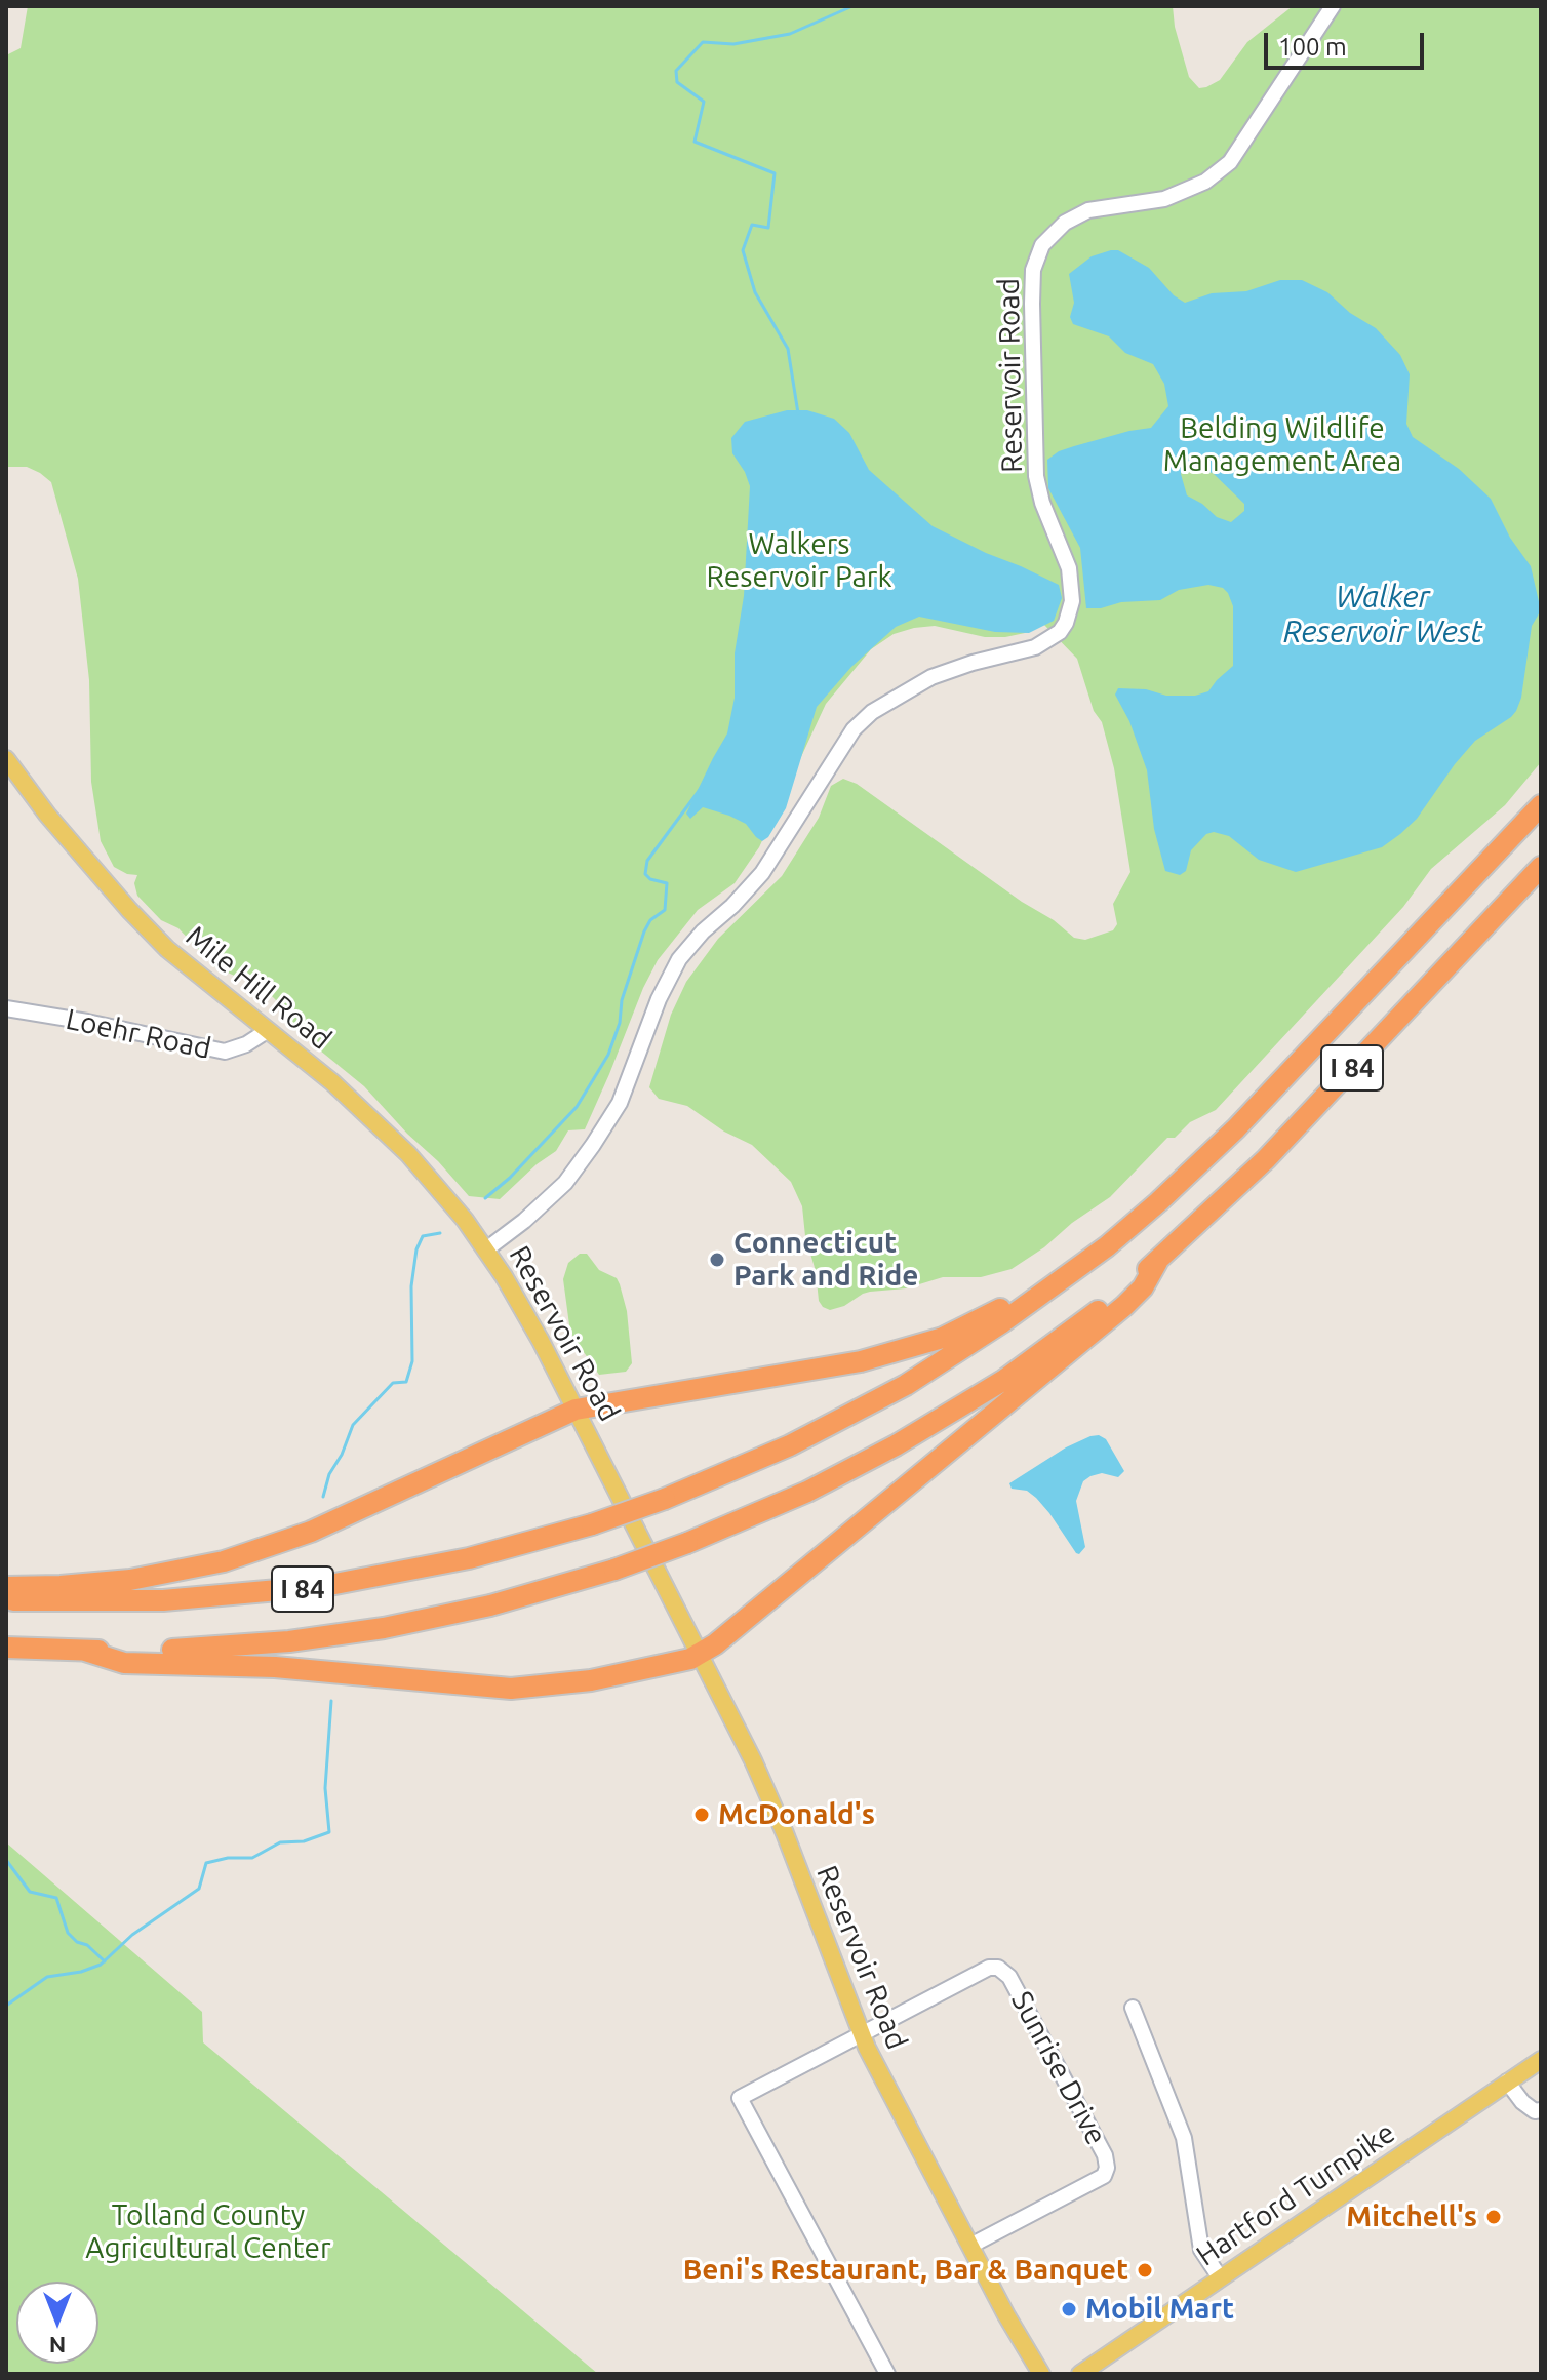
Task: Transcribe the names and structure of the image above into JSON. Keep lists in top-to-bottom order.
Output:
{
  "streets": {
    "highway": ["I 84"],
    "main road": ["Reservoir Road", "Mile Hill Road", "Hartford Turnpike"],
    "street": ["Loehr Road", "Sunrise Drive"]
  },
  "crossings": [
    ["Reservoir Road", "Mile Hill Road"],
    ["Reservoir Road", "Sunrise Drive"],
    ["Mile Hill Road", "Loehr Road"]
  ],
  "water": ["Walker Reservoir West"],
  "parks": ["Belding Wildlife Management Area", "Walkers Reservoir Park", "Tolland County Agricultural Center"],
  "places": [
    "Connecticut Park and Ride",
    "McDonald's",
    "Mitchell's",
    "Beni's Restaurant, Bar & Banquet",
    "Mobil Mart"
  ],
  "scale_bar": "100 m",
  "north": "bottom"
}
